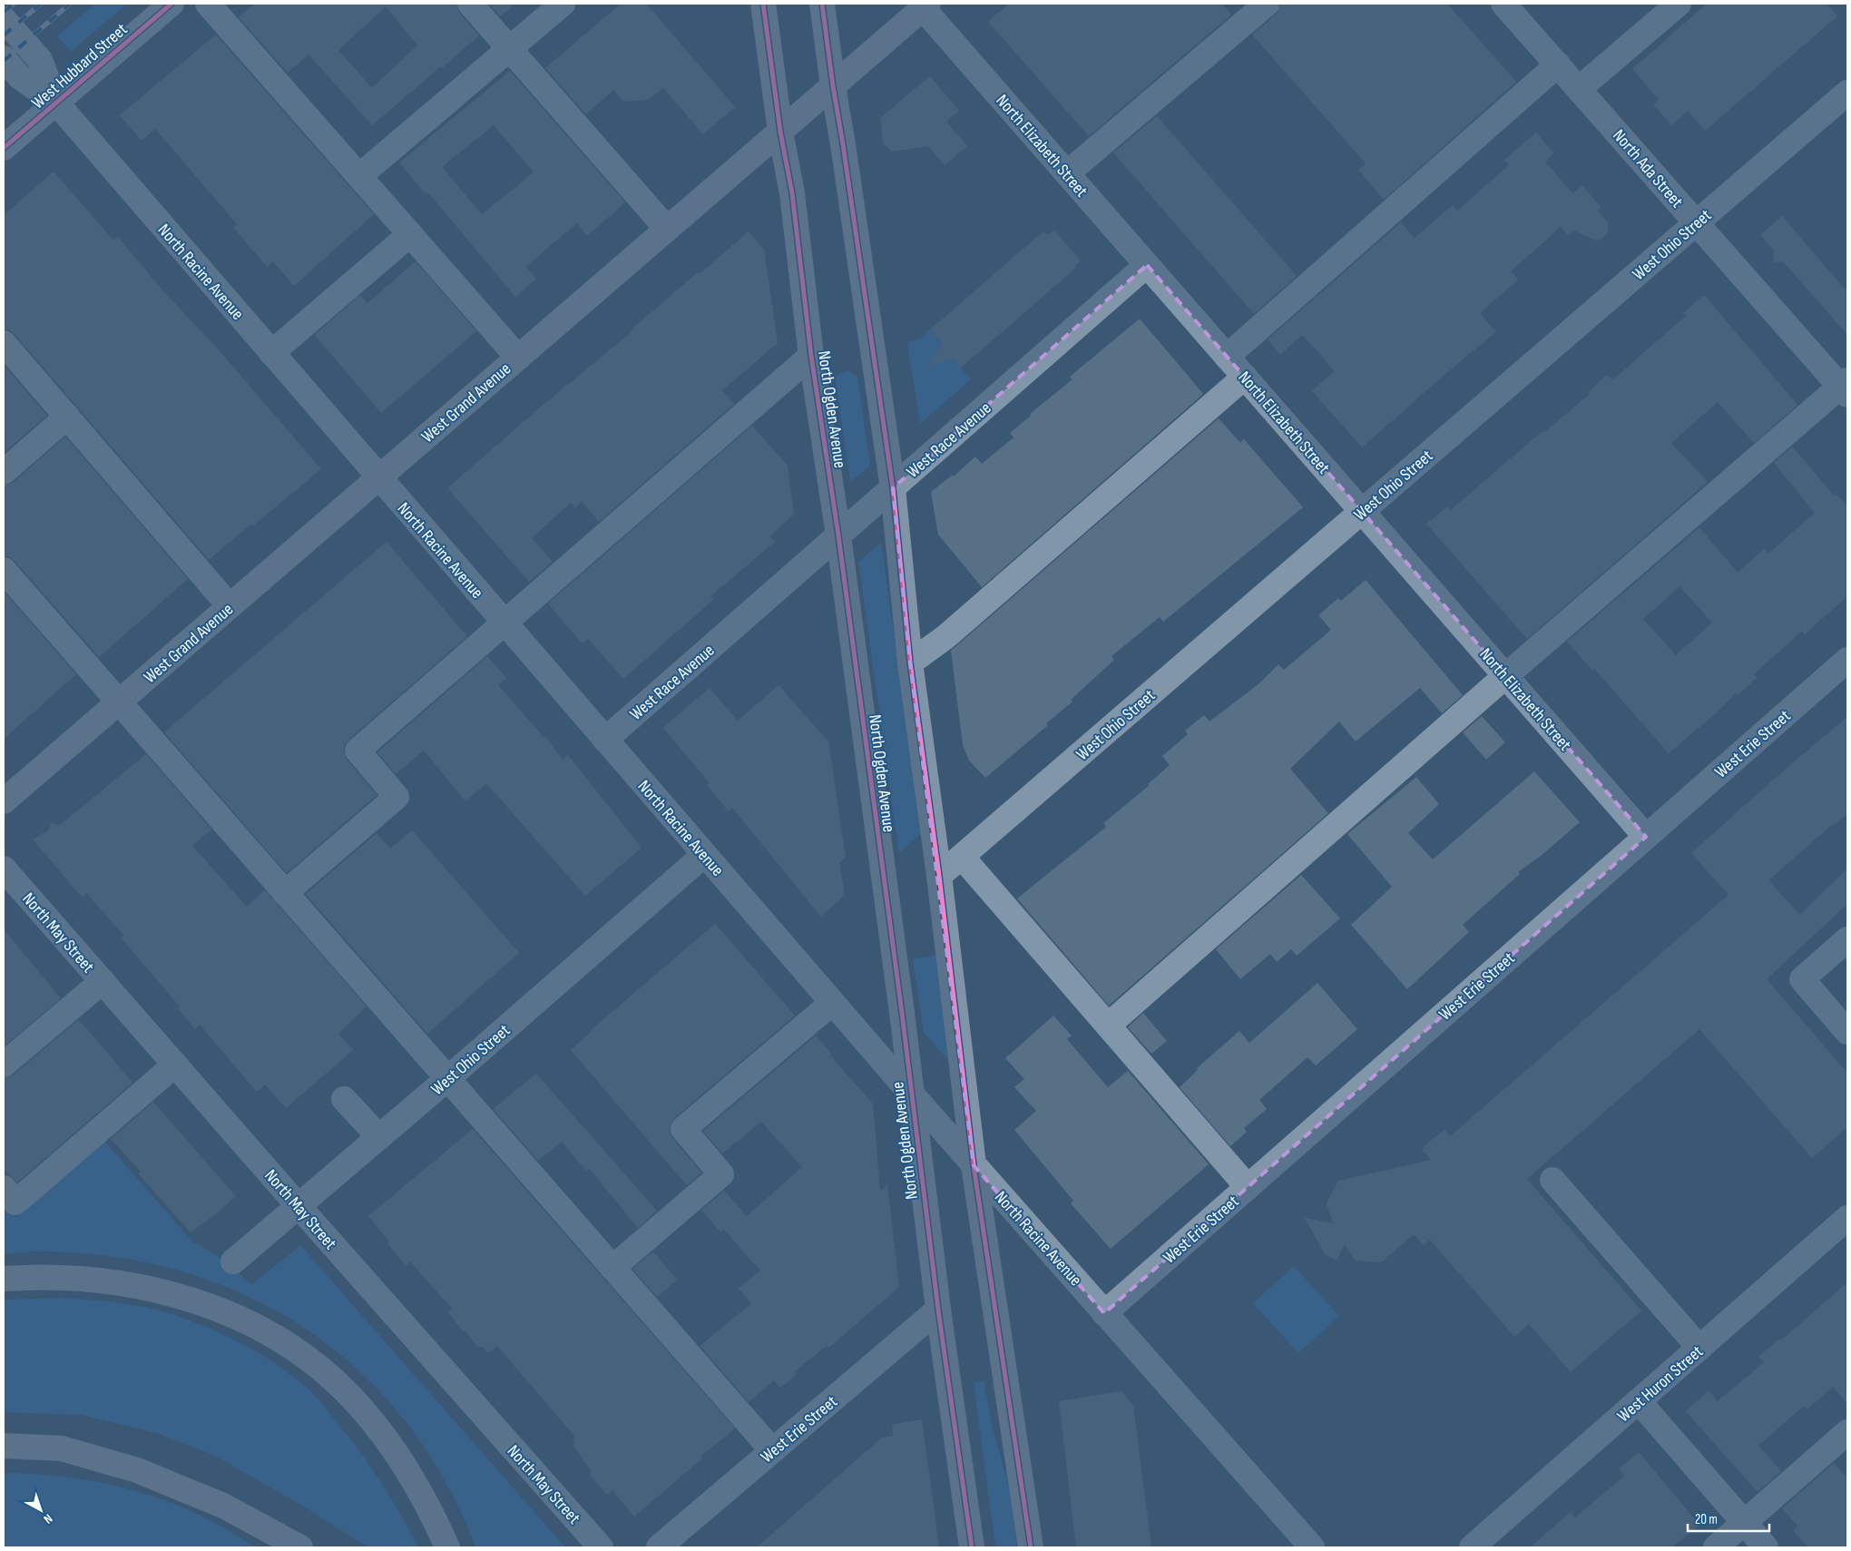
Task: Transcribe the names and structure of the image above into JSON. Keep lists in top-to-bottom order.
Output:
{
  "streets": {
    "main road": ["West Grand Avenue", "North Ogden Avenue"],
    "street": [
      "West Hubbard Street",
      "North Elizabeth Street",
      "North Ada Street",
      "West Ohio Street",
      "North Racine Avenue",
      "West Race Avenue",
      "West Erie Street",
      "North May Street",
      "West Huron Street"
    ]
  },
  "crossings": [
    ["West Hubbard Street", "North Racine Avenue"],
    ["North Elizabeth Street", "West Ohio Street"],
    ["North Elizabeth Street", "West Grand Avenue"],
    ["North Elizabeth Street", "West Race Avenue"],
    ["North Elizabeth Street", "West Erie Street"],
    ["North Ada Street", "West Ohio Street"],
    ["West Ohio Street", "North Racine Avenue"],
    ["West Ohio Street", "North May Street"],
    ["North Racine Avenue", "West Grand Avenue"],
    ["North Racine Avenue", "North Ogden Avenue"],
    ["North Racine Avenue", "West Race Avenue"],
    ["North Racine Avenue", "West Erie Street"],
    ["West Grand Avenue", "North Ogden Avenue"],
    ["North Ogden Avenue", "West Race Avenue"],
    ["North Ogden Avenue", "West Erie Street"]
  ],
  "scale_bar": "20 m",
  "north": "bottom right"
}
